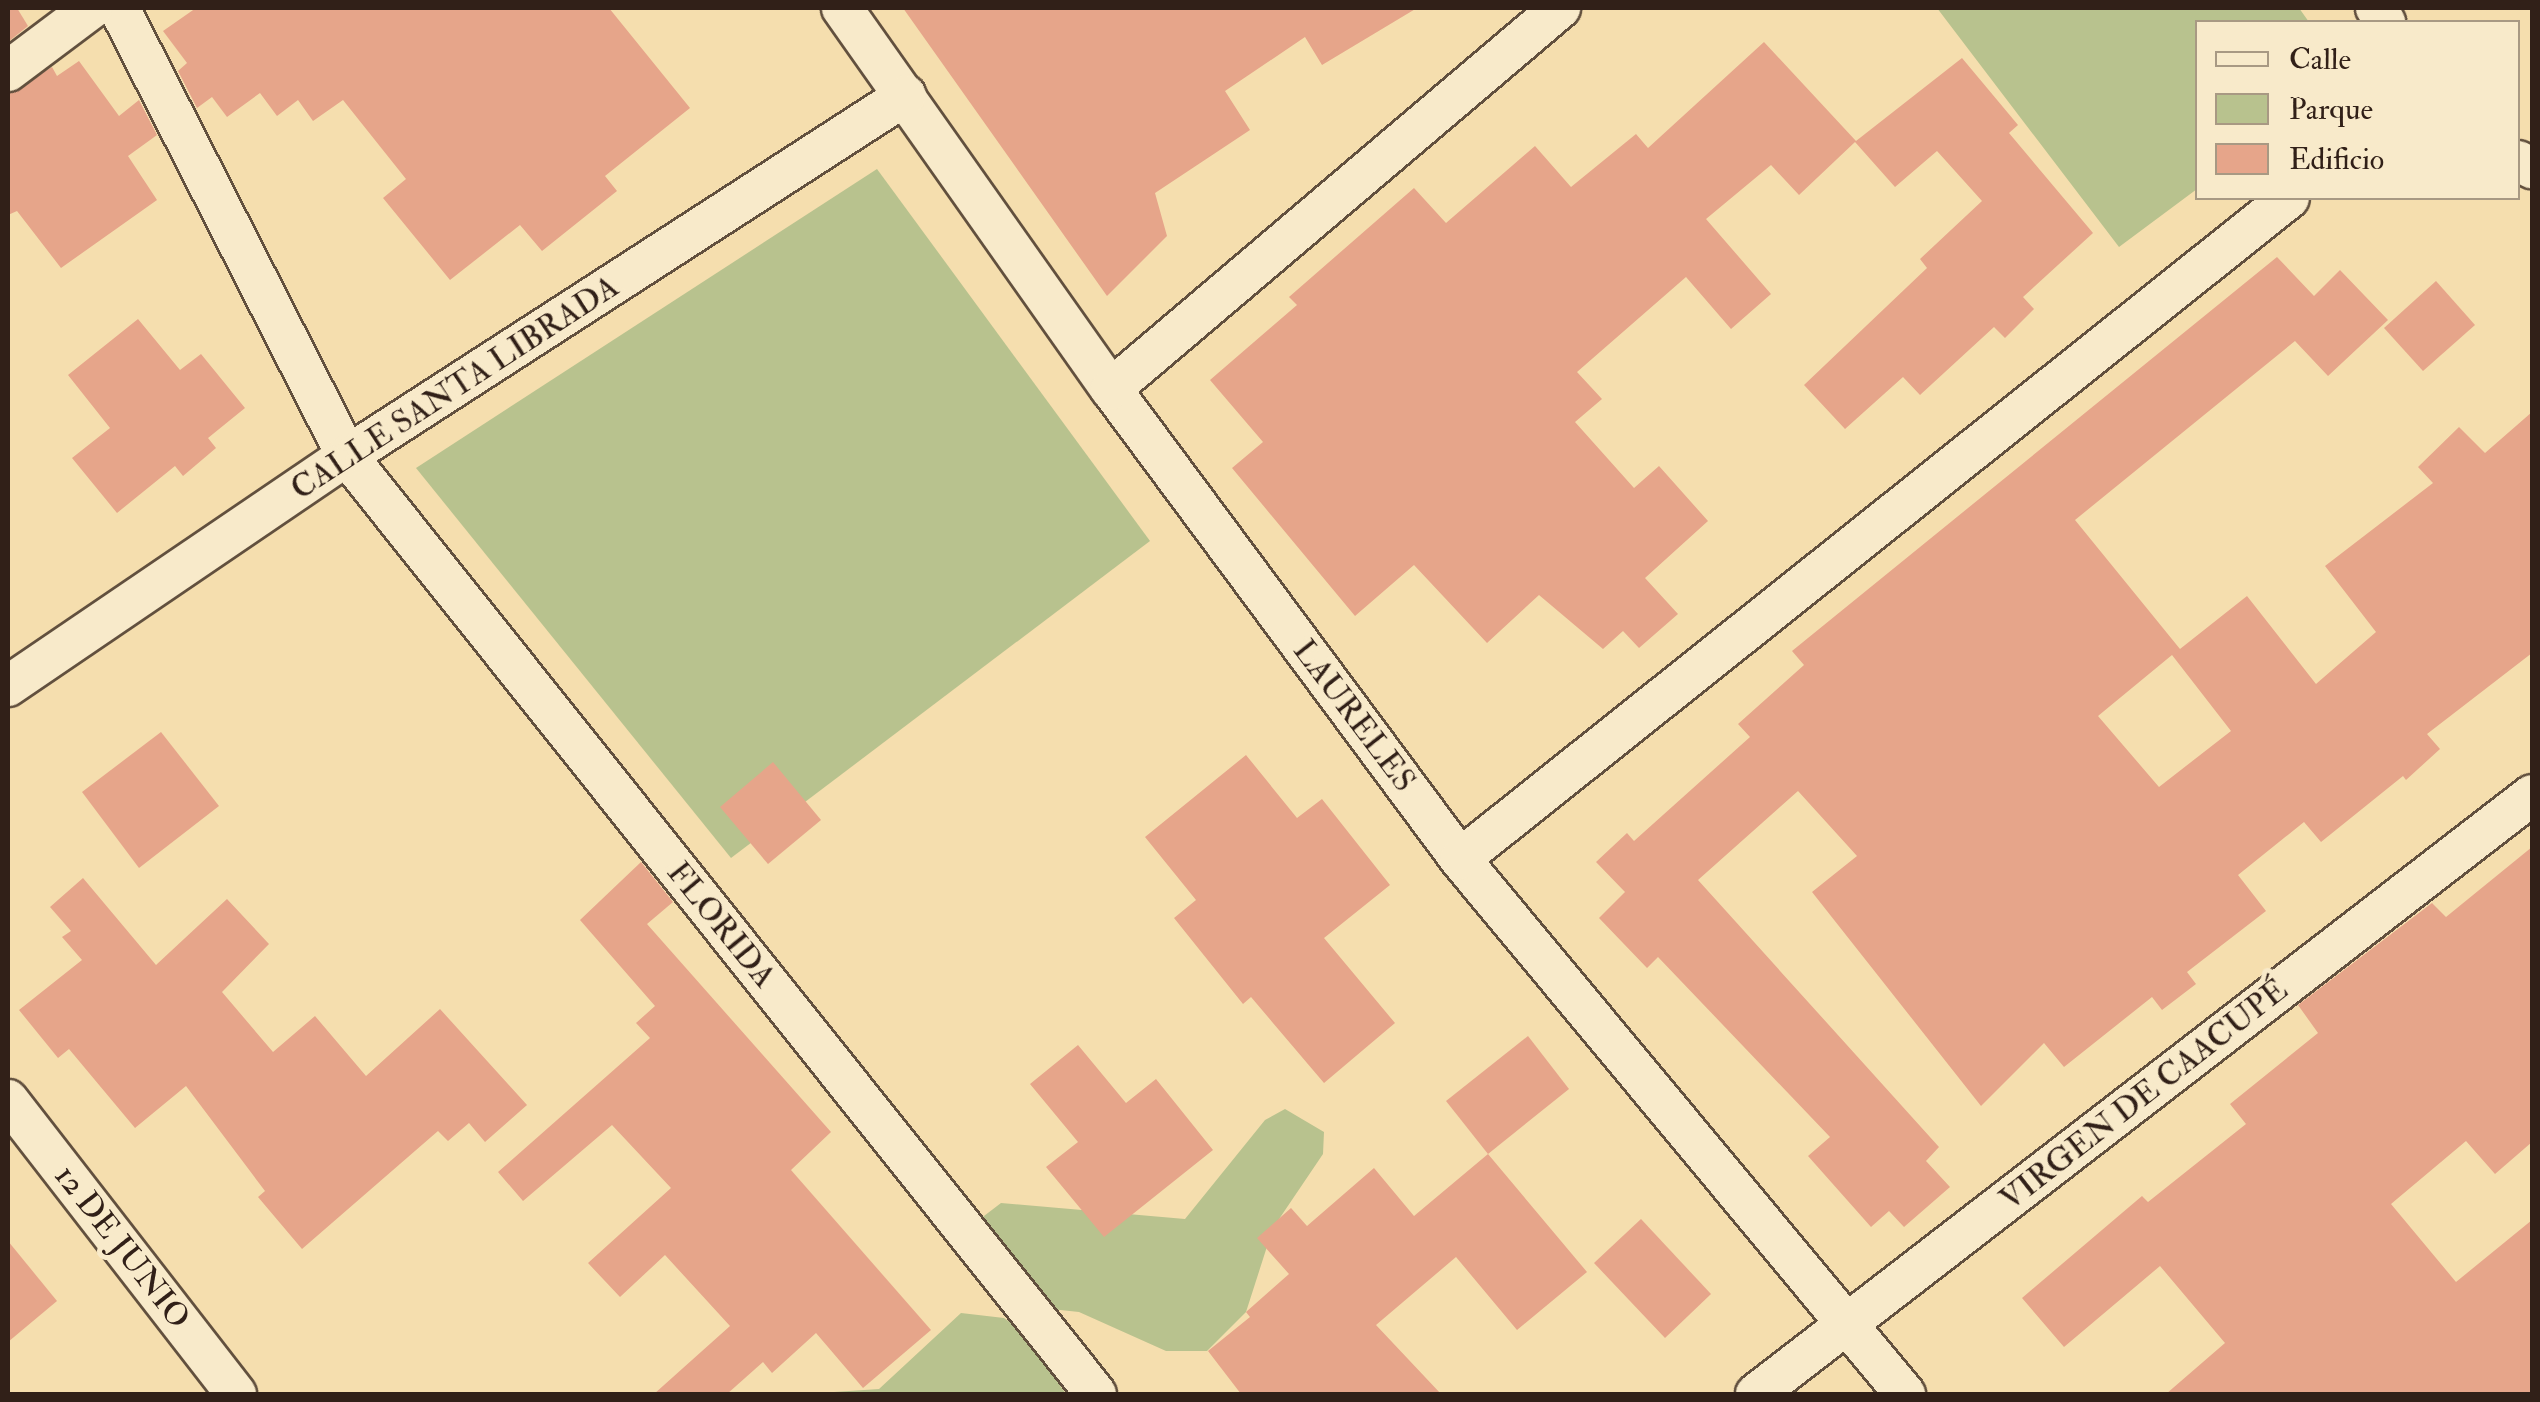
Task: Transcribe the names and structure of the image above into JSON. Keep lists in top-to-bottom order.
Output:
{
  "streets": {
    "street": [
      "CALLE SANTA LIBRADA",
      "LAURELES",
      "FLORIDA",
      "VIRGEN DE CAACUPÉ",
      "12 DE JUNIO"
    ]
  },
  "crossings": [
    ["CALLE SANTA LIBRADA", "LAURELES"],
    ["CALLE SANTA LIBRADA", "FLORIDA"],
    ["LAURELES", "VIRGEN DE CAACUPÉ"]
  ],
  "legend": ["Calle", "Parque", "Edificio"]
}
